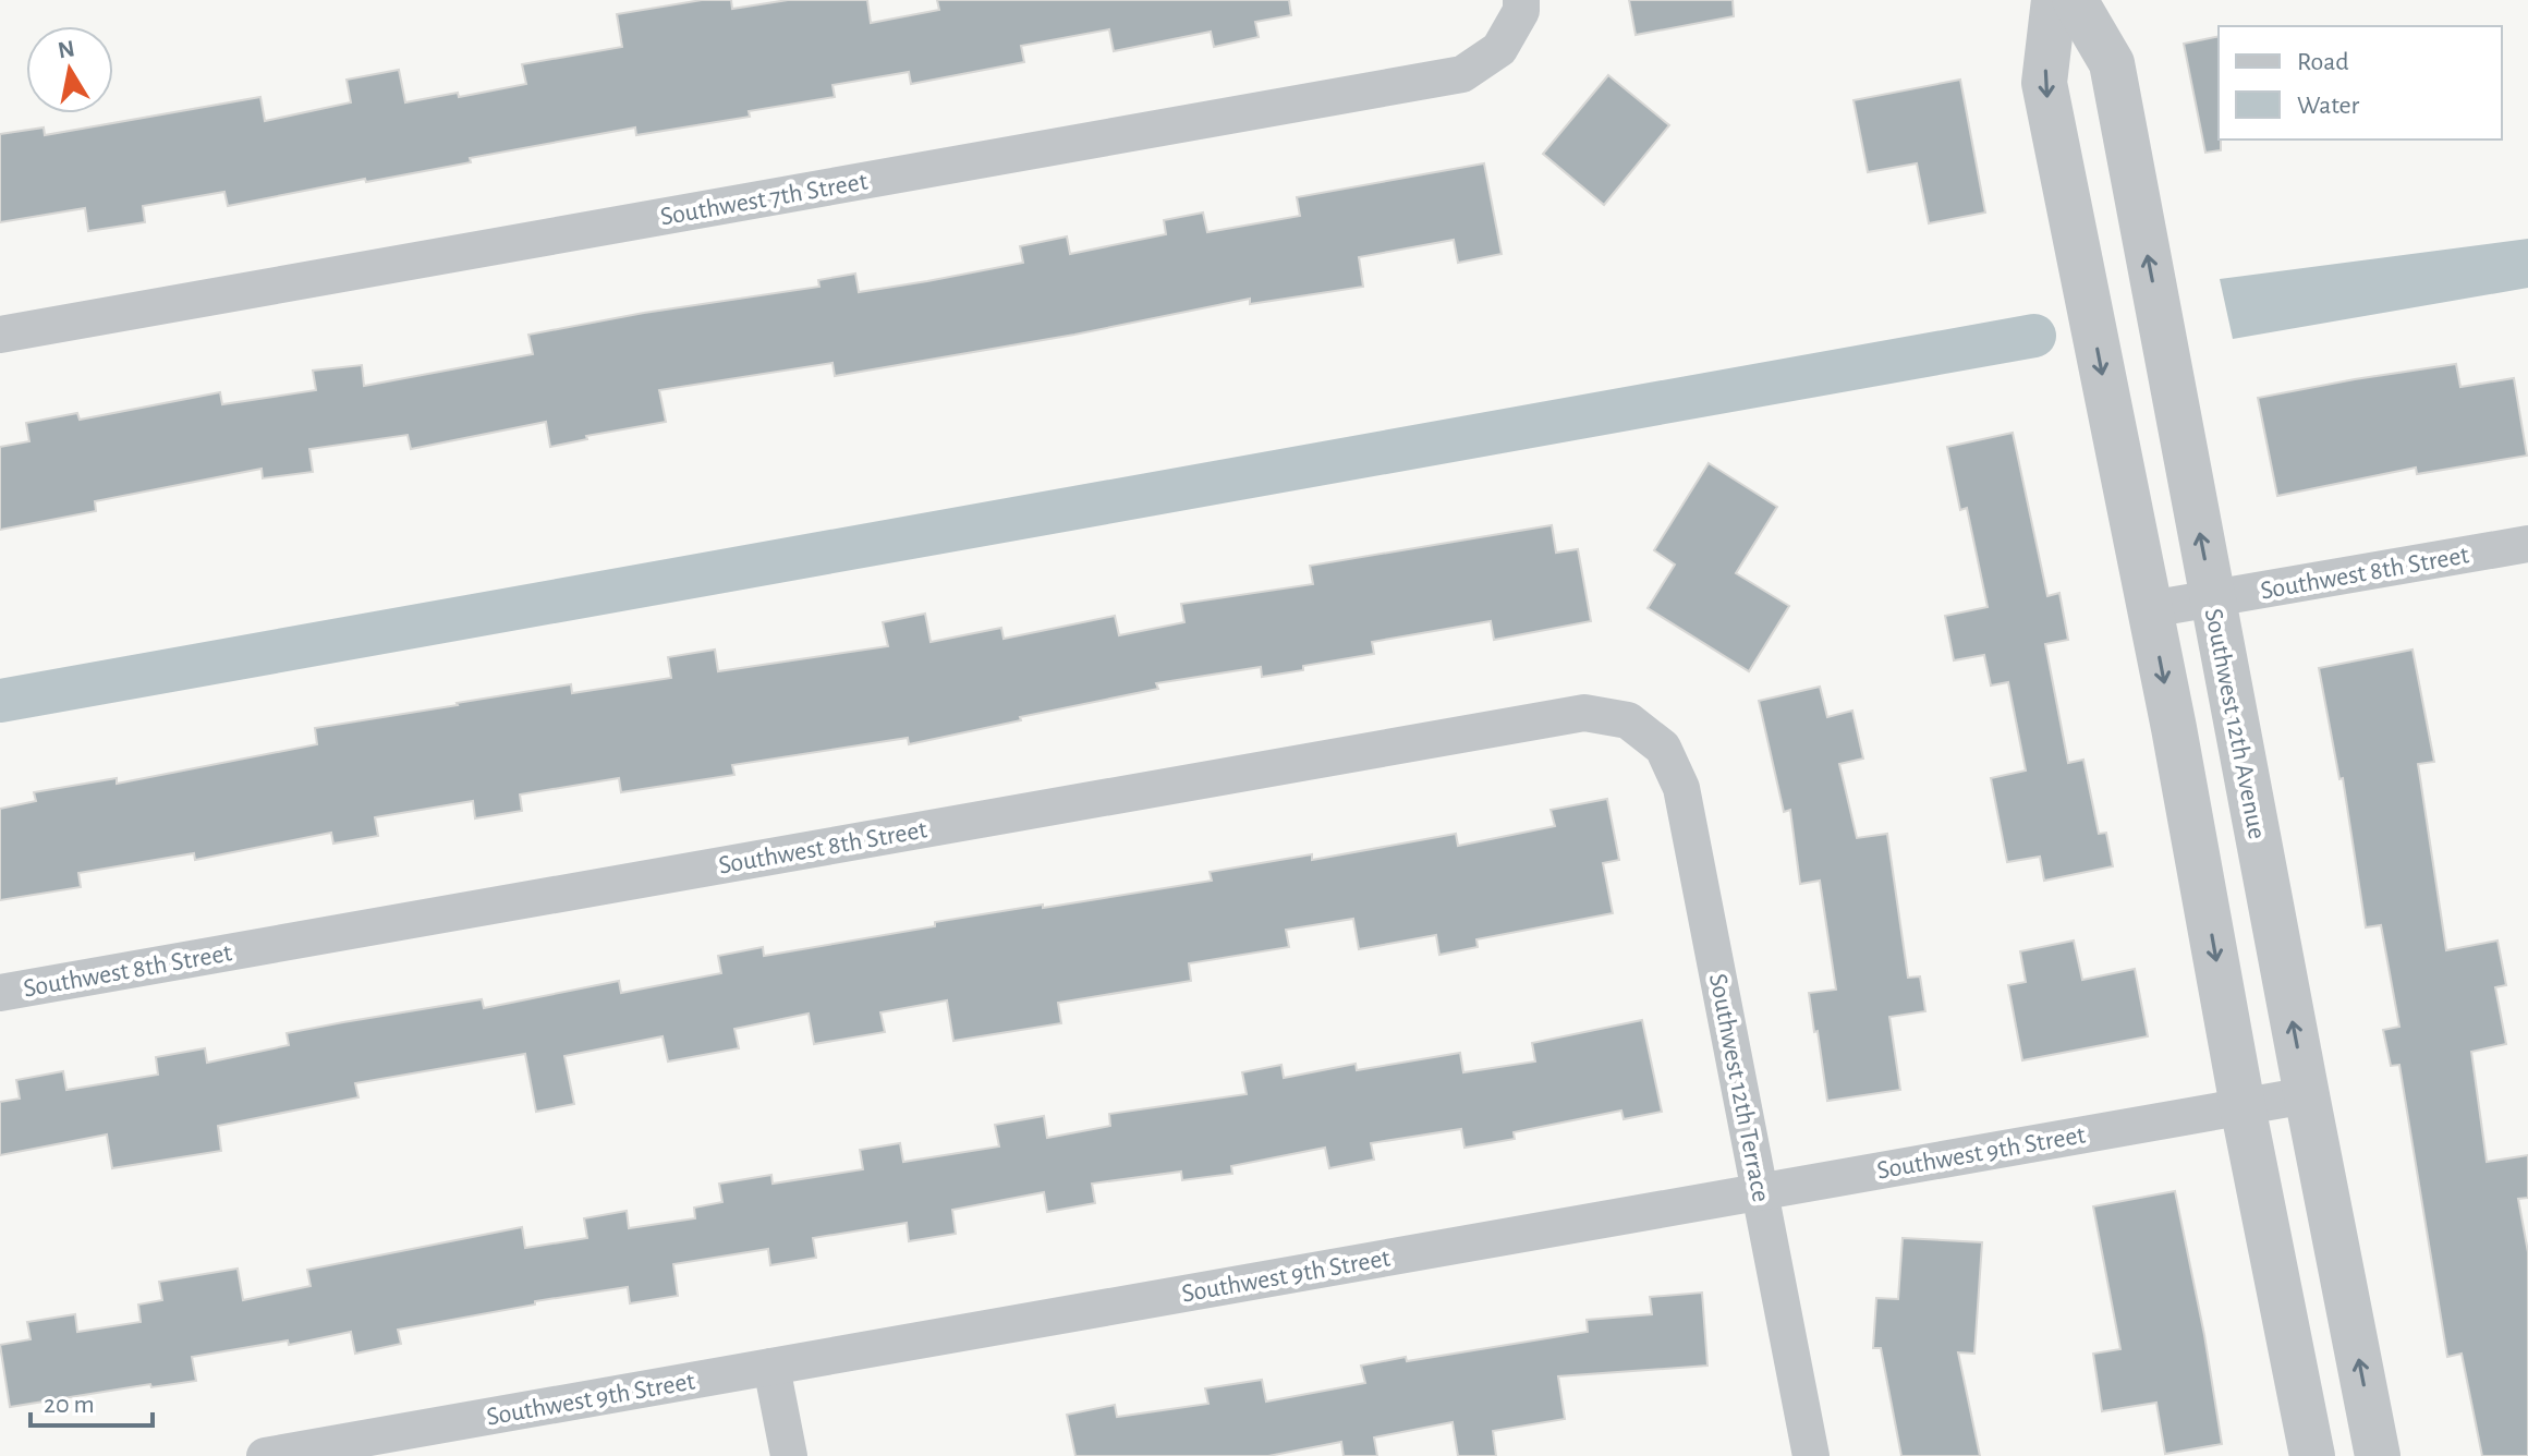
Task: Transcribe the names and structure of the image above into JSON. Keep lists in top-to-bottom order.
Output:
{
  "streets": {
    "street": [
      "Southwest 7th Street",
      "Southwest 8th Street",
      "Southwest 12th Avenue",
      "Southwest 12th Terrace",
      "Southwest 9th Street"
    ]
  },
  "crossings": [
    ["Southwest 8th Street", "Southwest 12th Avenue"],
    ["Southwest 8th Street", "Southwest 12th Terrace"],
    ["Southwest 12th Avenue", "Southwest 9th Street"],
    ["Southwest 12th Terrace", "Southwest 9th Street"]
  ],
  "legend": ["Road", "Water"],
  "scale_bar": "20 m",
  "north": "top"
}
